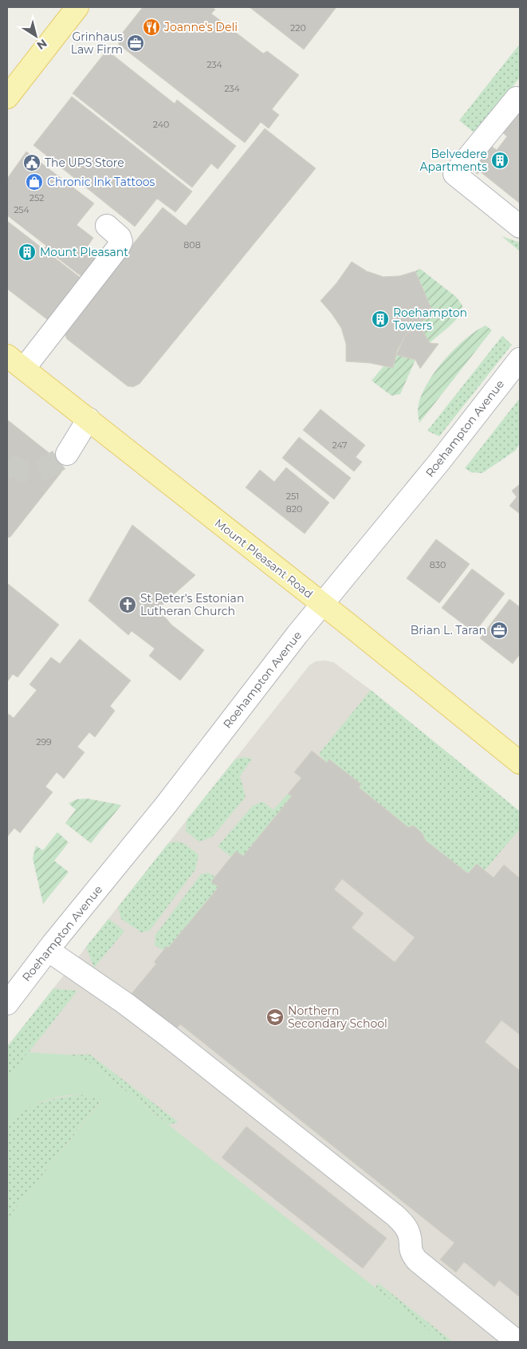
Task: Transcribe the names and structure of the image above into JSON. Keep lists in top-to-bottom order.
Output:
{
  "streets": {
    "main road": ["Mount Pleasant Road"],
    "street": ["Roehampton Avenue"]
  },
  "crossings": [
    ["Roehampton Avenue", "Mount Pleasant Road"]
  ],
  "places": {
    "restaurant": ["Joanne's Deli"],
    "office": ["Grinhaus Law Firm", "Brian L. Taran"],
    "building": ["Belvedere Apartments", "Mount Pleasant", "Roehampton Towers"],
    "public building": ["The UPS Store"],
    "shop": ["Chronic Ink Tattoos"],
    "church": ["St Peter's Estonian Lutheran Church"],
    "school or university": ["Northern Secondary School"]
  },
  "house_numbers": [
    "220",
    "234",
    "234",
    "240",
    "252",
    "254",
    "808",
    "247",
    "251",
    "820",
    "830",
    "299"
  ],
  "north": "bottom right"
}
